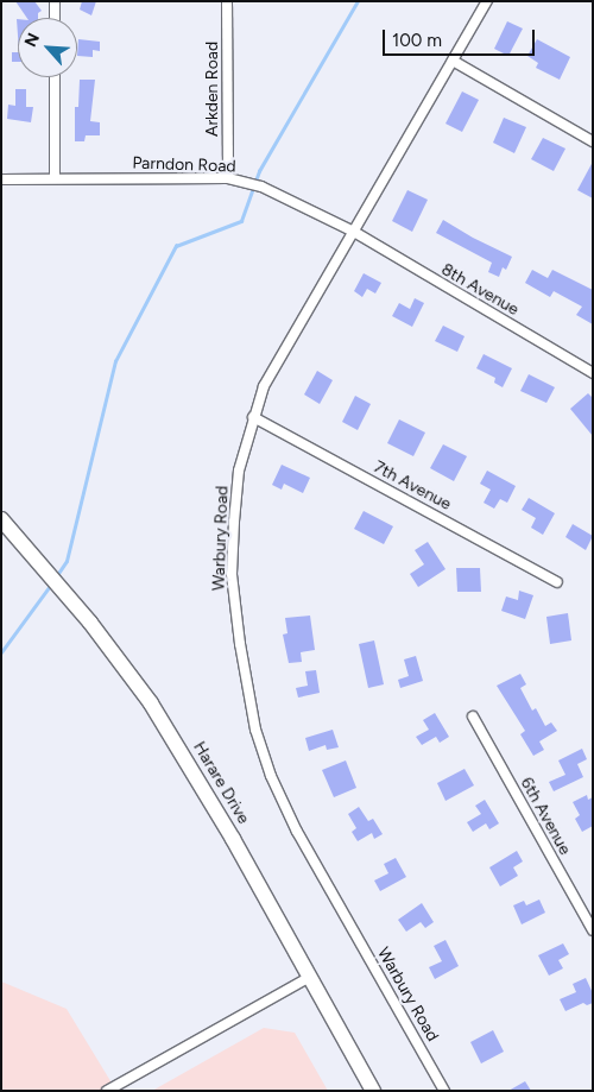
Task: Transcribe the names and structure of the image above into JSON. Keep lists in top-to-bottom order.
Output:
{
  "streets": {
    "main road": ["Harare Drive"],
    "street": [
      "Arkden Road",
      "Parndon Road",
      "8th Avenue",
      "7th Avenue",
      "Warbury Road",
      "6th Avenue"
    ]
  },
  "crossings": [
    ["Arkden Road", "Parndon Road"],
    ["Parndon Road", "8th Avenue"],
    ["Parndon Road", "Warbury Road"],
    ["8th Avenue", "Warbury Road"],
    ["7th Avenue", "Warbury Road"]
  ],
  "scale_bar": "100 m",
  "north": "top left"
}
